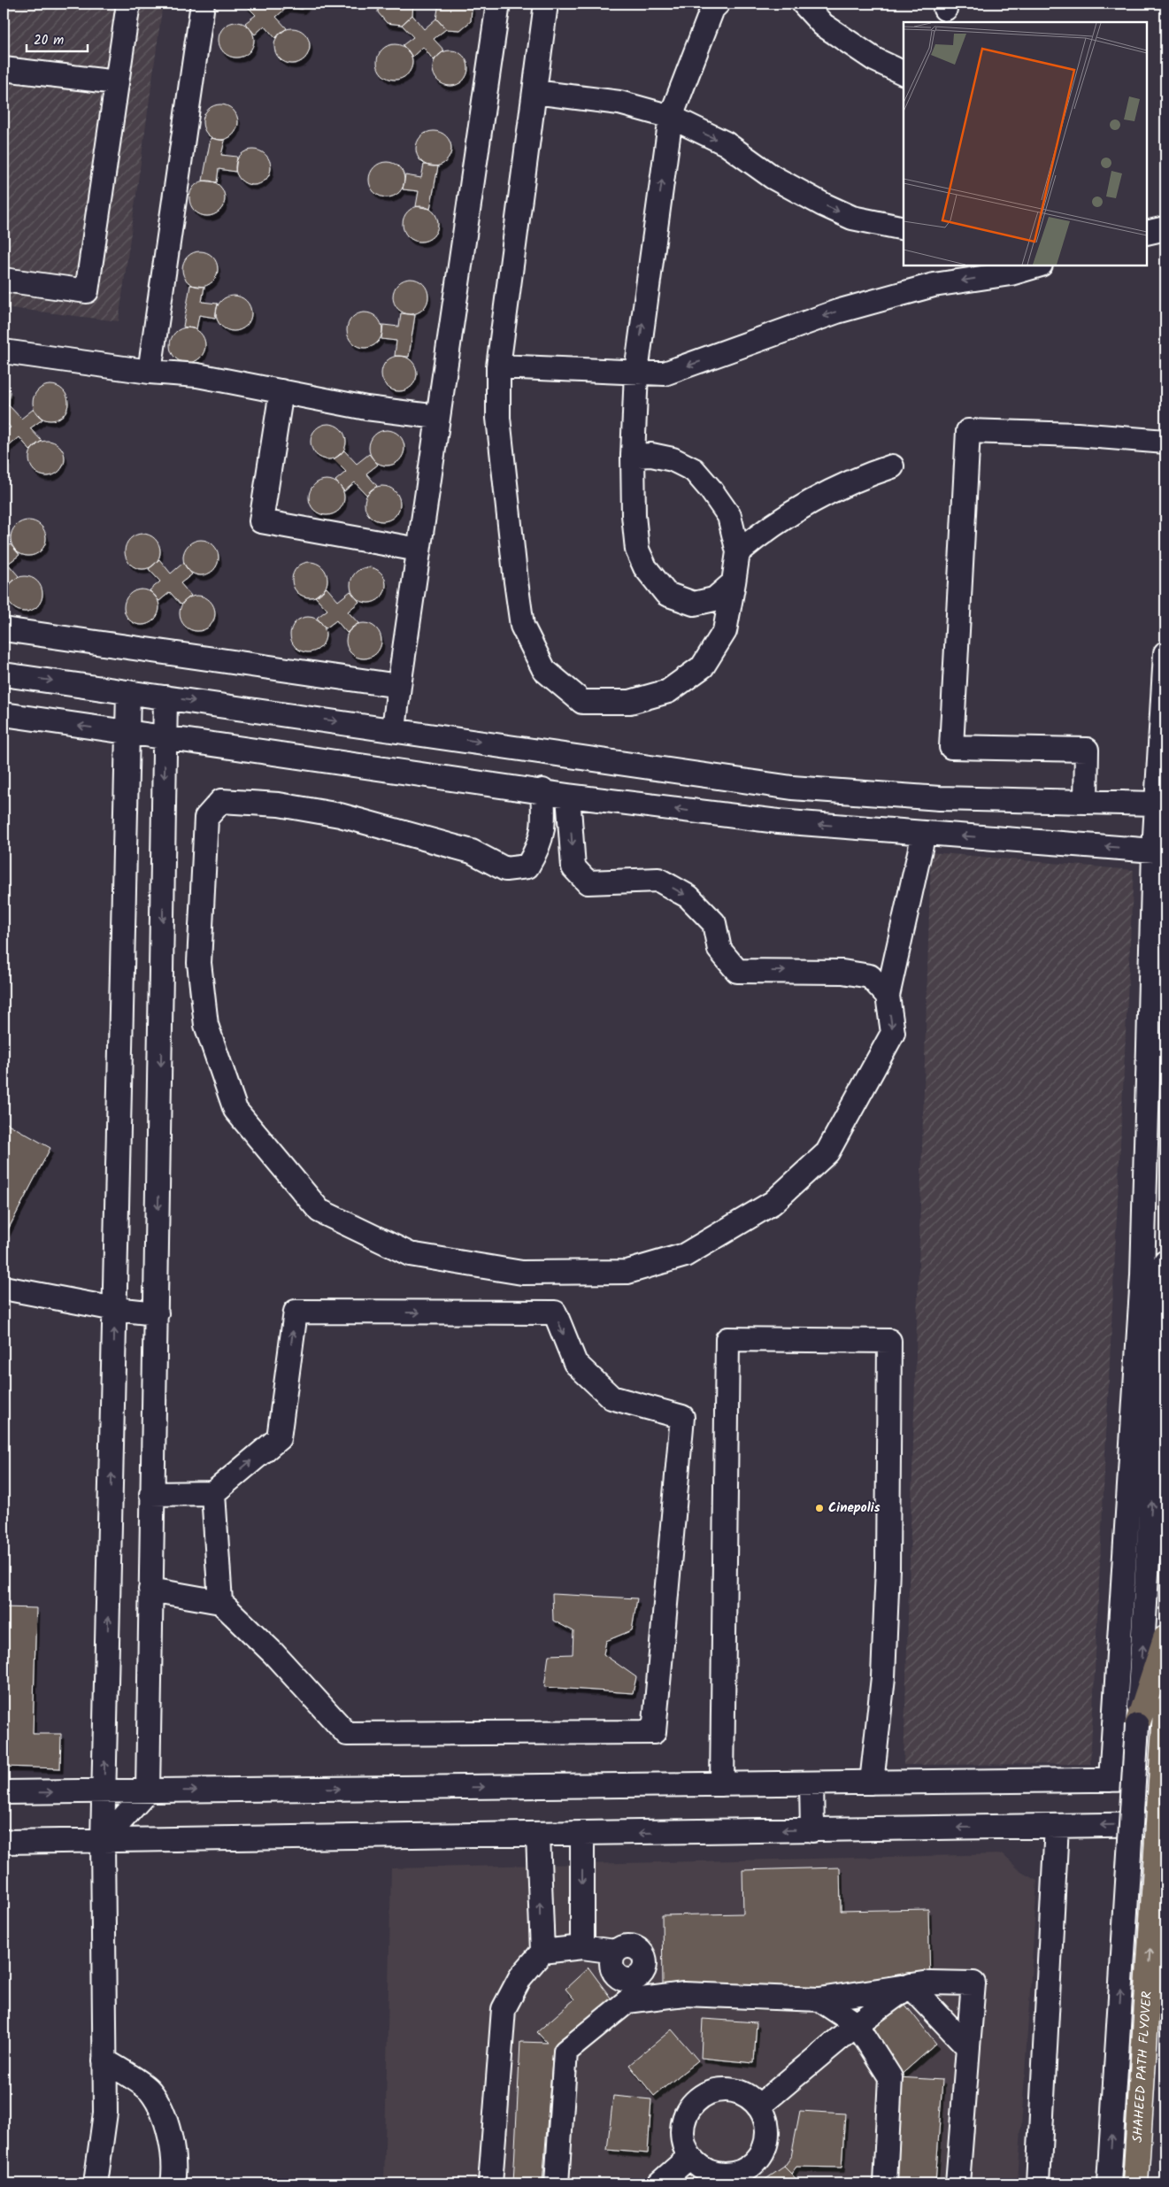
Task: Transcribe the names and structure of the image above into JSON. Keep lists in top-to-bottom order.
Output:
{
  "streets": {
    "highway": ["SHAHEED PATH FLYOVER"]
  },
  "one_way": ["SHAHEED PATH FLYOVER"],
  "places": ["Cinepolis"],
  "scale_bar": "20 m"
}
